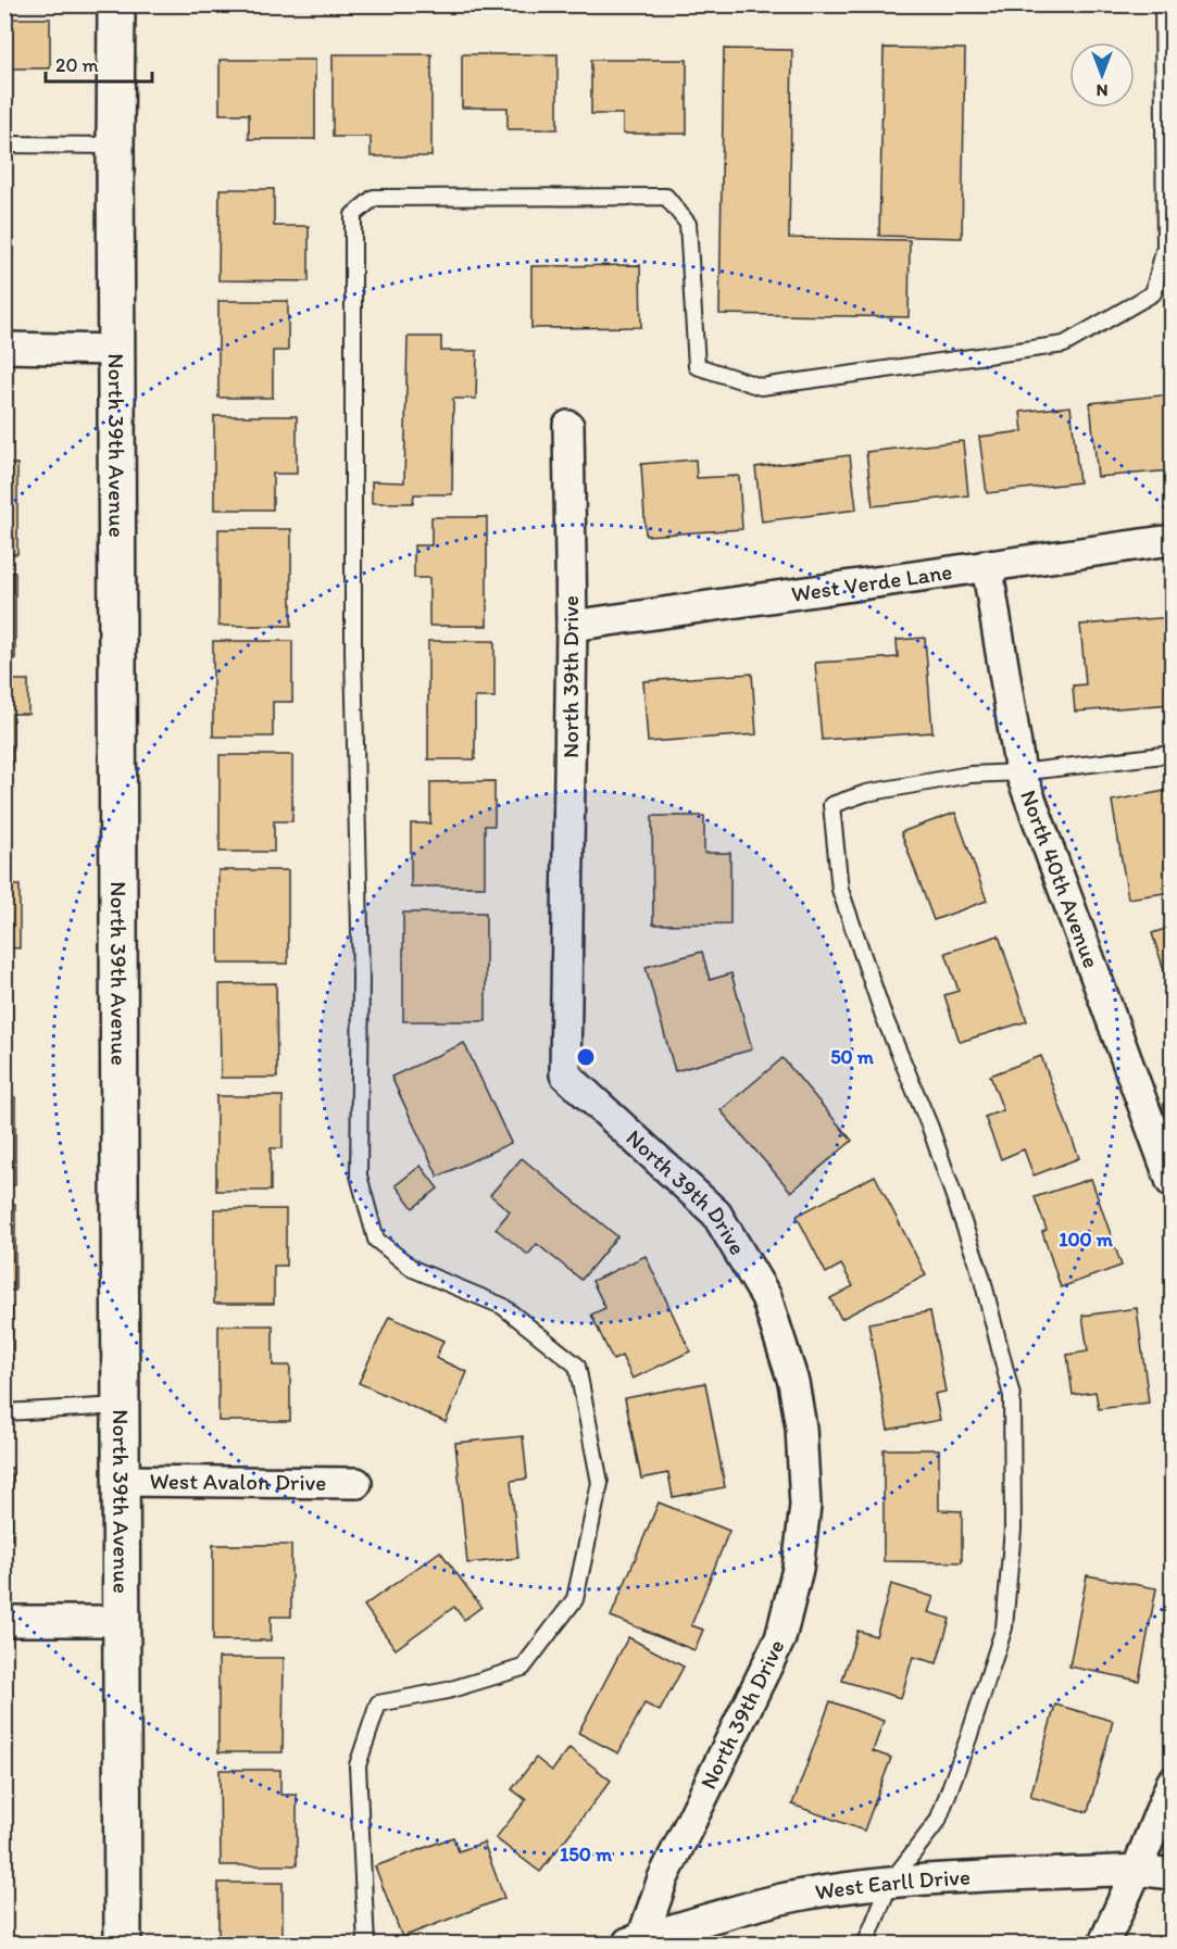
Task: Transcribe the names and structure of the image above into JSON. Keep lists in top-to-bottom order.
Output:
{
  "streets": {
    "street": [
      "North 39th Avenue",
      "West Verde Lane",
      "North 39th Drive",
      "North 40th Avenue",
      "West Avalon Drive",
      "West Earll Drive"
    ]
  },
  "crossings": [
    ["North 39th Avenue", "West Avalon Drive"],
    ["West Verde Lane", "North 39th Drive"],
    ["West Verde Lane", "North 40th Avenue"],
    ["North 39th Drive", "West Earll Drive"]
  ],
  "scale_bar": "20 m",
  "north": "bottom",
  "rings": ["50 m", "100 m", "150 m"]
}
